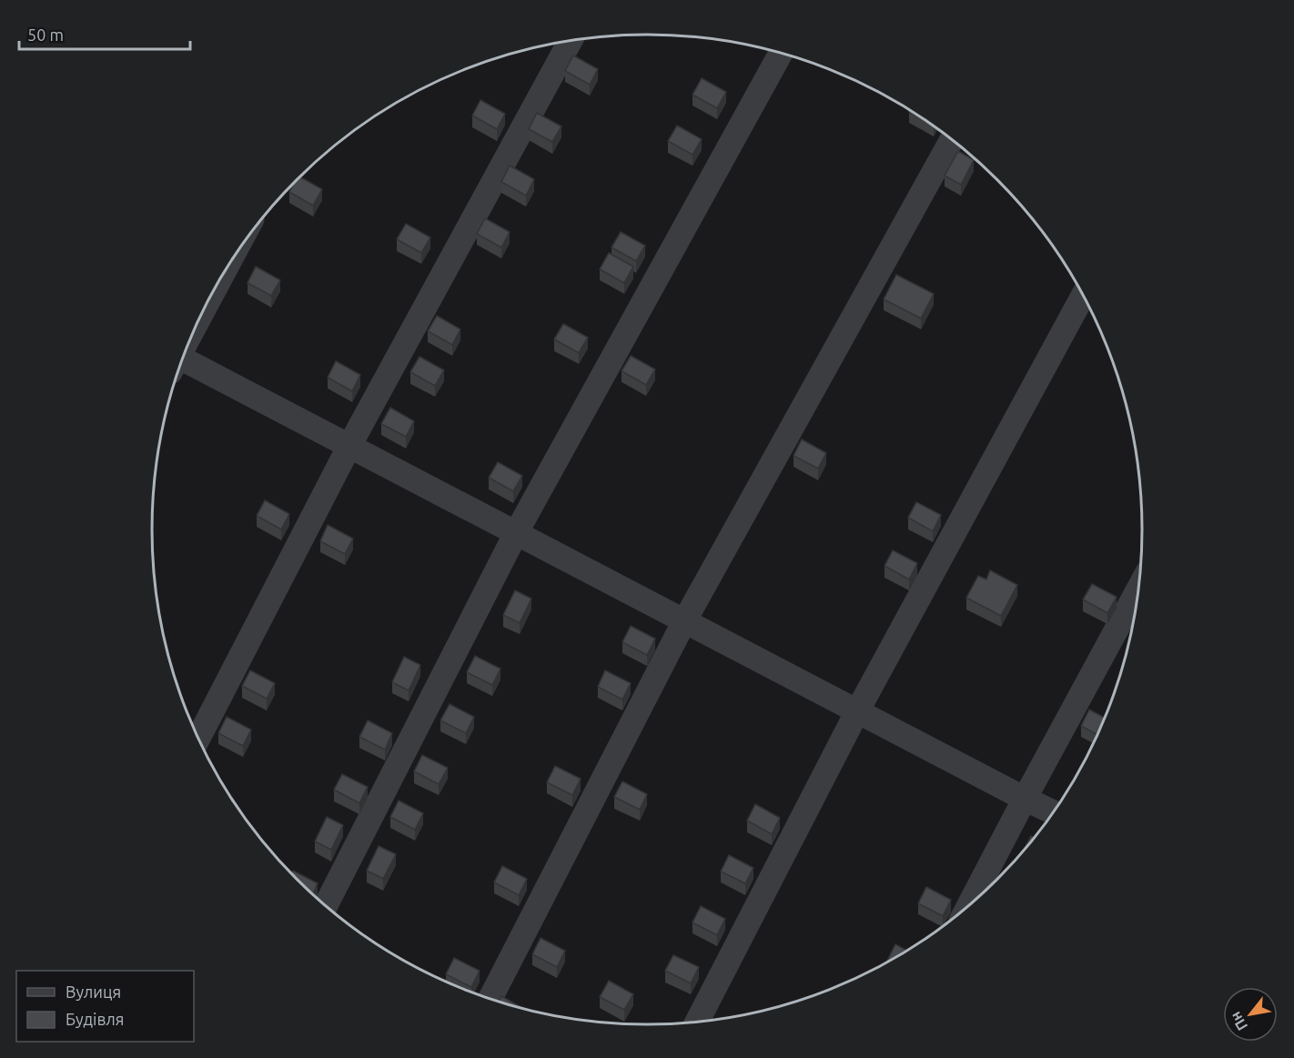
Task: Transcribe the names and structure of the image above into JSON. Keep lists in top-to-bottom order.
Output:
{
  "legend": ["Вулиця", "Будівля"],
  "scale_bar": "50 m",
  "north": "bottom left"
}
